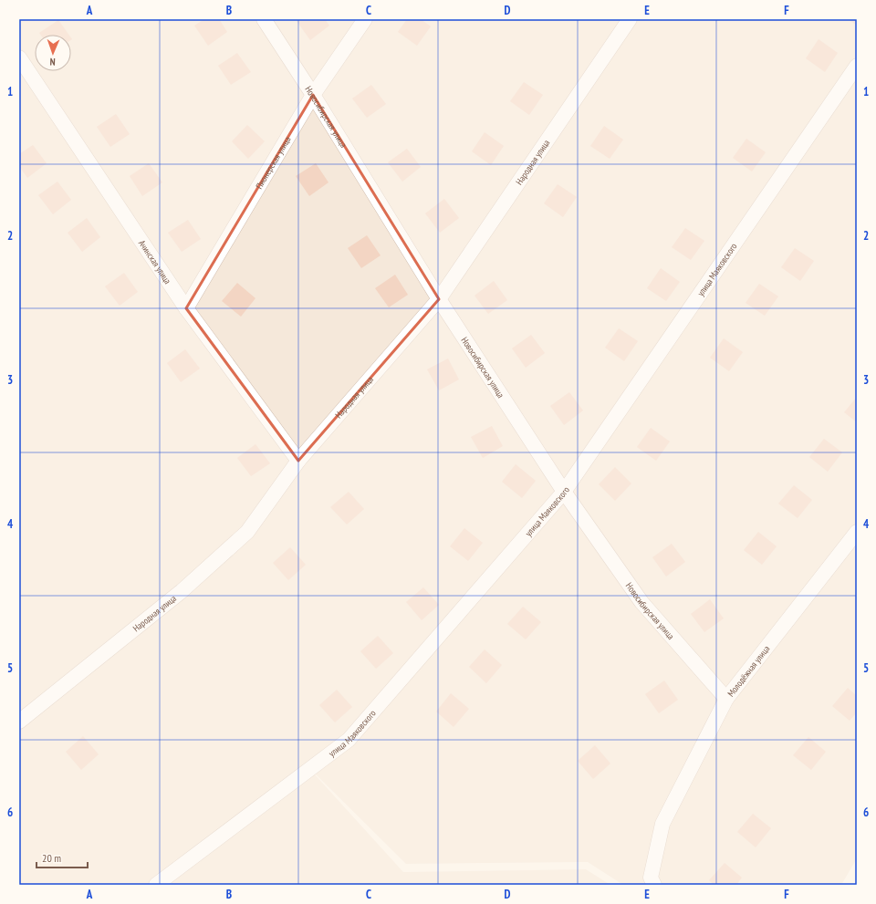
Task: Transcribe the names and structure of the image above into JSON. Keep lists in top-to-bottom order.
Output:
{
  "streets": {
    "street": [
      "Новосибирская улица",
      "Пионерская улица",
      "Народная улица",
      "Ачинская улица",
      "улица Маяковского",
      "Молодёжная улица"
    ]
  },
  "crossings": [
    ["Новосибирская улица", "Пионерская улица"],
    ["Новосибирская улица", "Народная улица"],
    ["Новосибирская улица", "улица Маяковского"],
    ["Новосибирская улица", "Молодёжная улица"],
    ["Пионерская улица", "Ачинская улица"],
    ["Народная улица", "Ачинская улица"]
  ],
  "scale_bar": "20 m",
  "north": "bottom",
  "grid": {
    "columns": [
      "A",
      "B",
      "C",
      "D",
      "E",
      "F"
    ],
    "rows": [
      "1",
      "2",
      "3",
      "4",
      "5",
      "6"
    ]
  }
}
